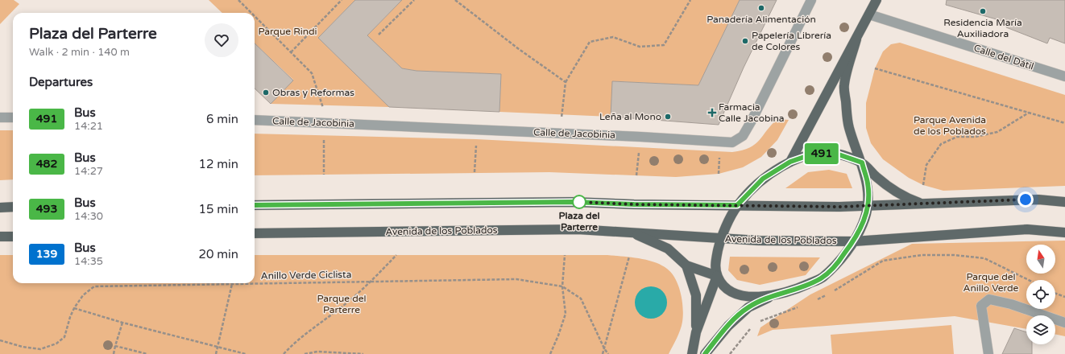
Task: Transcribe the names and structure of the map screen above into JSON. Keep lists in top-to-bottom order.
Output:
{
  "streets": {
    "main road": ["Avenida de los Poblados"],
    "street": ["Calle del Dátil", "Calle de Jacobinia"],
    "path": ["Anillo Verde Ciclista"]
  },
  "parks": [
    "Parque Rindi",
    "Parque Avenida de los Poblados",
    "Parque del Anillo Verde",
    "Parque del Parterre"
  ],
  "places": {
    "other": [
      "Panadería Alimentación",
      "Residencia María Auxiliadora",
      "Papelería Librería de Colores",
      "Obras y Reformas",
      "Leña al Mono",
      "Plaza del Parterre"
    ],
    "health": ["Farmacia Calle Jacobina"]
  },
  "lines": ["bus line 491"],
  "north": "top",
  "page": {
    "on_map": "491",
    "heading": [
      ["Plaza del Parterre", "Walk · 2 min · 140 m"],
      "Departures"
    ],
    "list": [
      {
        "mark": "491",
        "name": "Bus",
        "note": "14:21",
        "value": "6 min"
      },
      {
        "mark": "482",
        "name": "Bus",
        "note": "14:27",
        "value": "12 min"
      },
      {
        "mark": "493",
        "name": "Bus",
        "note": "14:30",
        "value": "15 min"
      },
      {
        "mark": "139",
        "name": "Bus",
        "note": "14:35",
        "value": "20 min"
      }
    ]
  }
}
